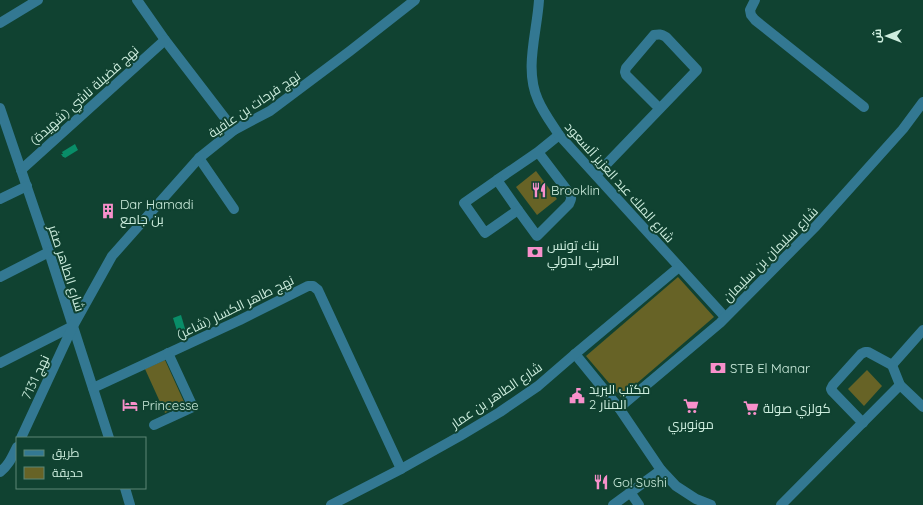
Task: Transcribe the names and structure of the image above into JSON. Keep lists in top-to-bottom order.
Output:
{
  "streets": {
    "street": [
      "نهج فضيلة ناشي (شهيدة)",
      "نهج فرحات بن عافية",
      "شارع الملك عبد العزيز آلسعود",
      "شارع سليمان بن سليمان",
      "شارع الطاهر صفر",
      "نهج طاهر الكسار (شاعر)",
      "نهج 7131",
      "شارع الطاهر بن عمار"
    ]
  },
  "crossings": [
    ["نهج فضيلة ناشي (شهيدة)", "شارع الطاهر صفر"],
    ["نهج فرحات بن عافية", "شارع الطاهر صفر"],
    ["نهج فرحات بن عافية", "نهج 7131"],
    ["شارع الملك عبد العزيز آلسعود", "شارع سليمان بن سليمان"],
    ["شارع الملك عبد العزيز آلسعود", "شارع الطاهر بن عمار"],
    ["شارع الطاهر صفر", "نهج طاهر الكسار (شاعر)"],
    ["شارع الطاهر صفر", "نهج 7131"],
    ["نهج طاهر الكسار (شاعر)", "شارع الطاهر بن عمار"]
  ],
  "places": {
    "restaurant": ["Brooklin", "Go! Sushi"],
    "building": ["Dar Hamadi بن جامع"],
    "bank": ["بنك تونس العربي الدولي", "STB El Manar"],
    "public building": ["مكتب البريد المنار 2"],
    "hotel": ["Princesse"],
    "supermarket": ["مونوبري", "كولزي صولة"]
  },
  "legend": ["طريق", "حديقة"],
  "north": "left"
}
